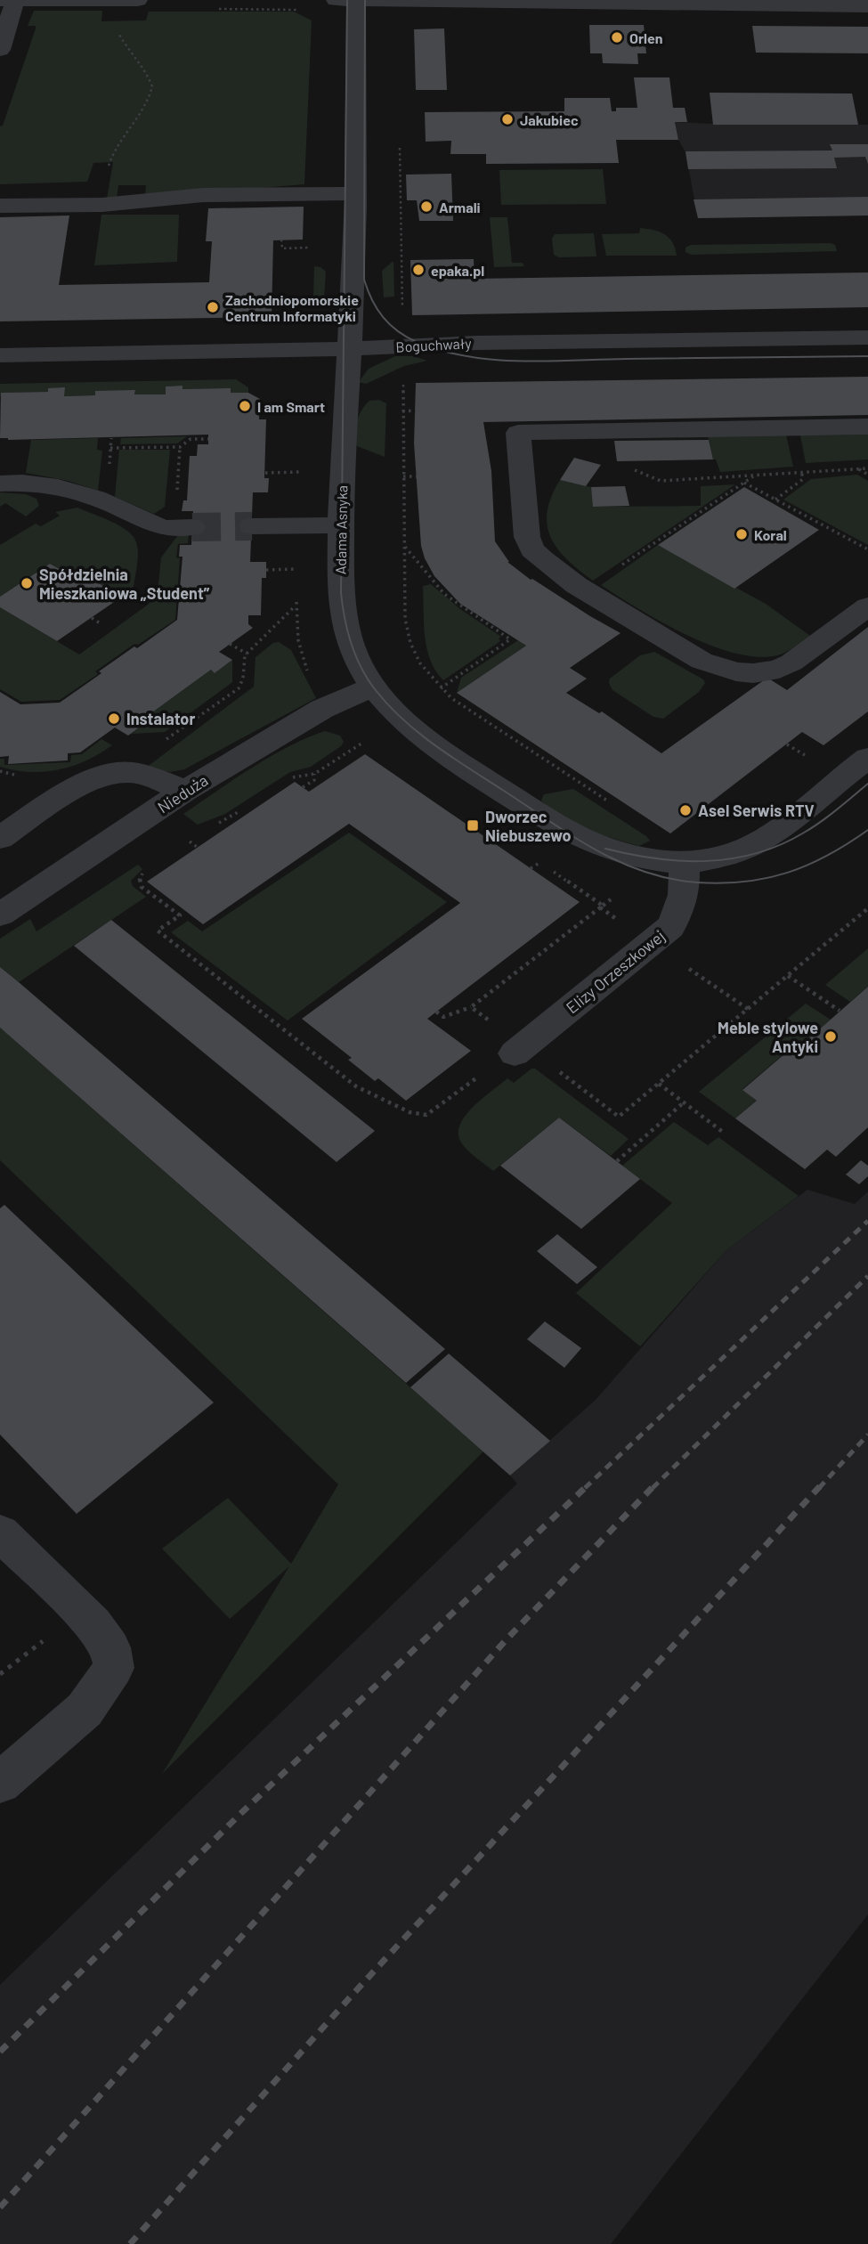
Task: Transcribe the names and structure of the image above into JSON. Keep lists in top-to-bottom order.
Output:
{
  "streets": {
    "street": [
      "Boguchwały",
      "Adama Asnyka",
      "Nieduża",
      "Elizy Orzeszkowej"
    ]
  },
  "crossings": [
    ["Boguchwały", "Adama Asnyka"],
    ["Adama Asnyka", "Nieduża"],
    ["Adama Asnyka", "Elizy Orzeszkowej"]
  ],
  "places": {
    "other": [
      "Orlen",
      "Jakubiec",
      "Armali",
      "epaka.pl",
      "Zachodniopomorskie Centrum Informatyki",
      "I am Smart",
      "Koral",
      "Spółdzielnia Mieszkaniowa „Student”",
      "Instalator",
      "Asel Serwis RTV",
      "Meble stylowe Antyki"
    ],
    "transit": ["Dworzec Niebuszewo"]
  }
}
